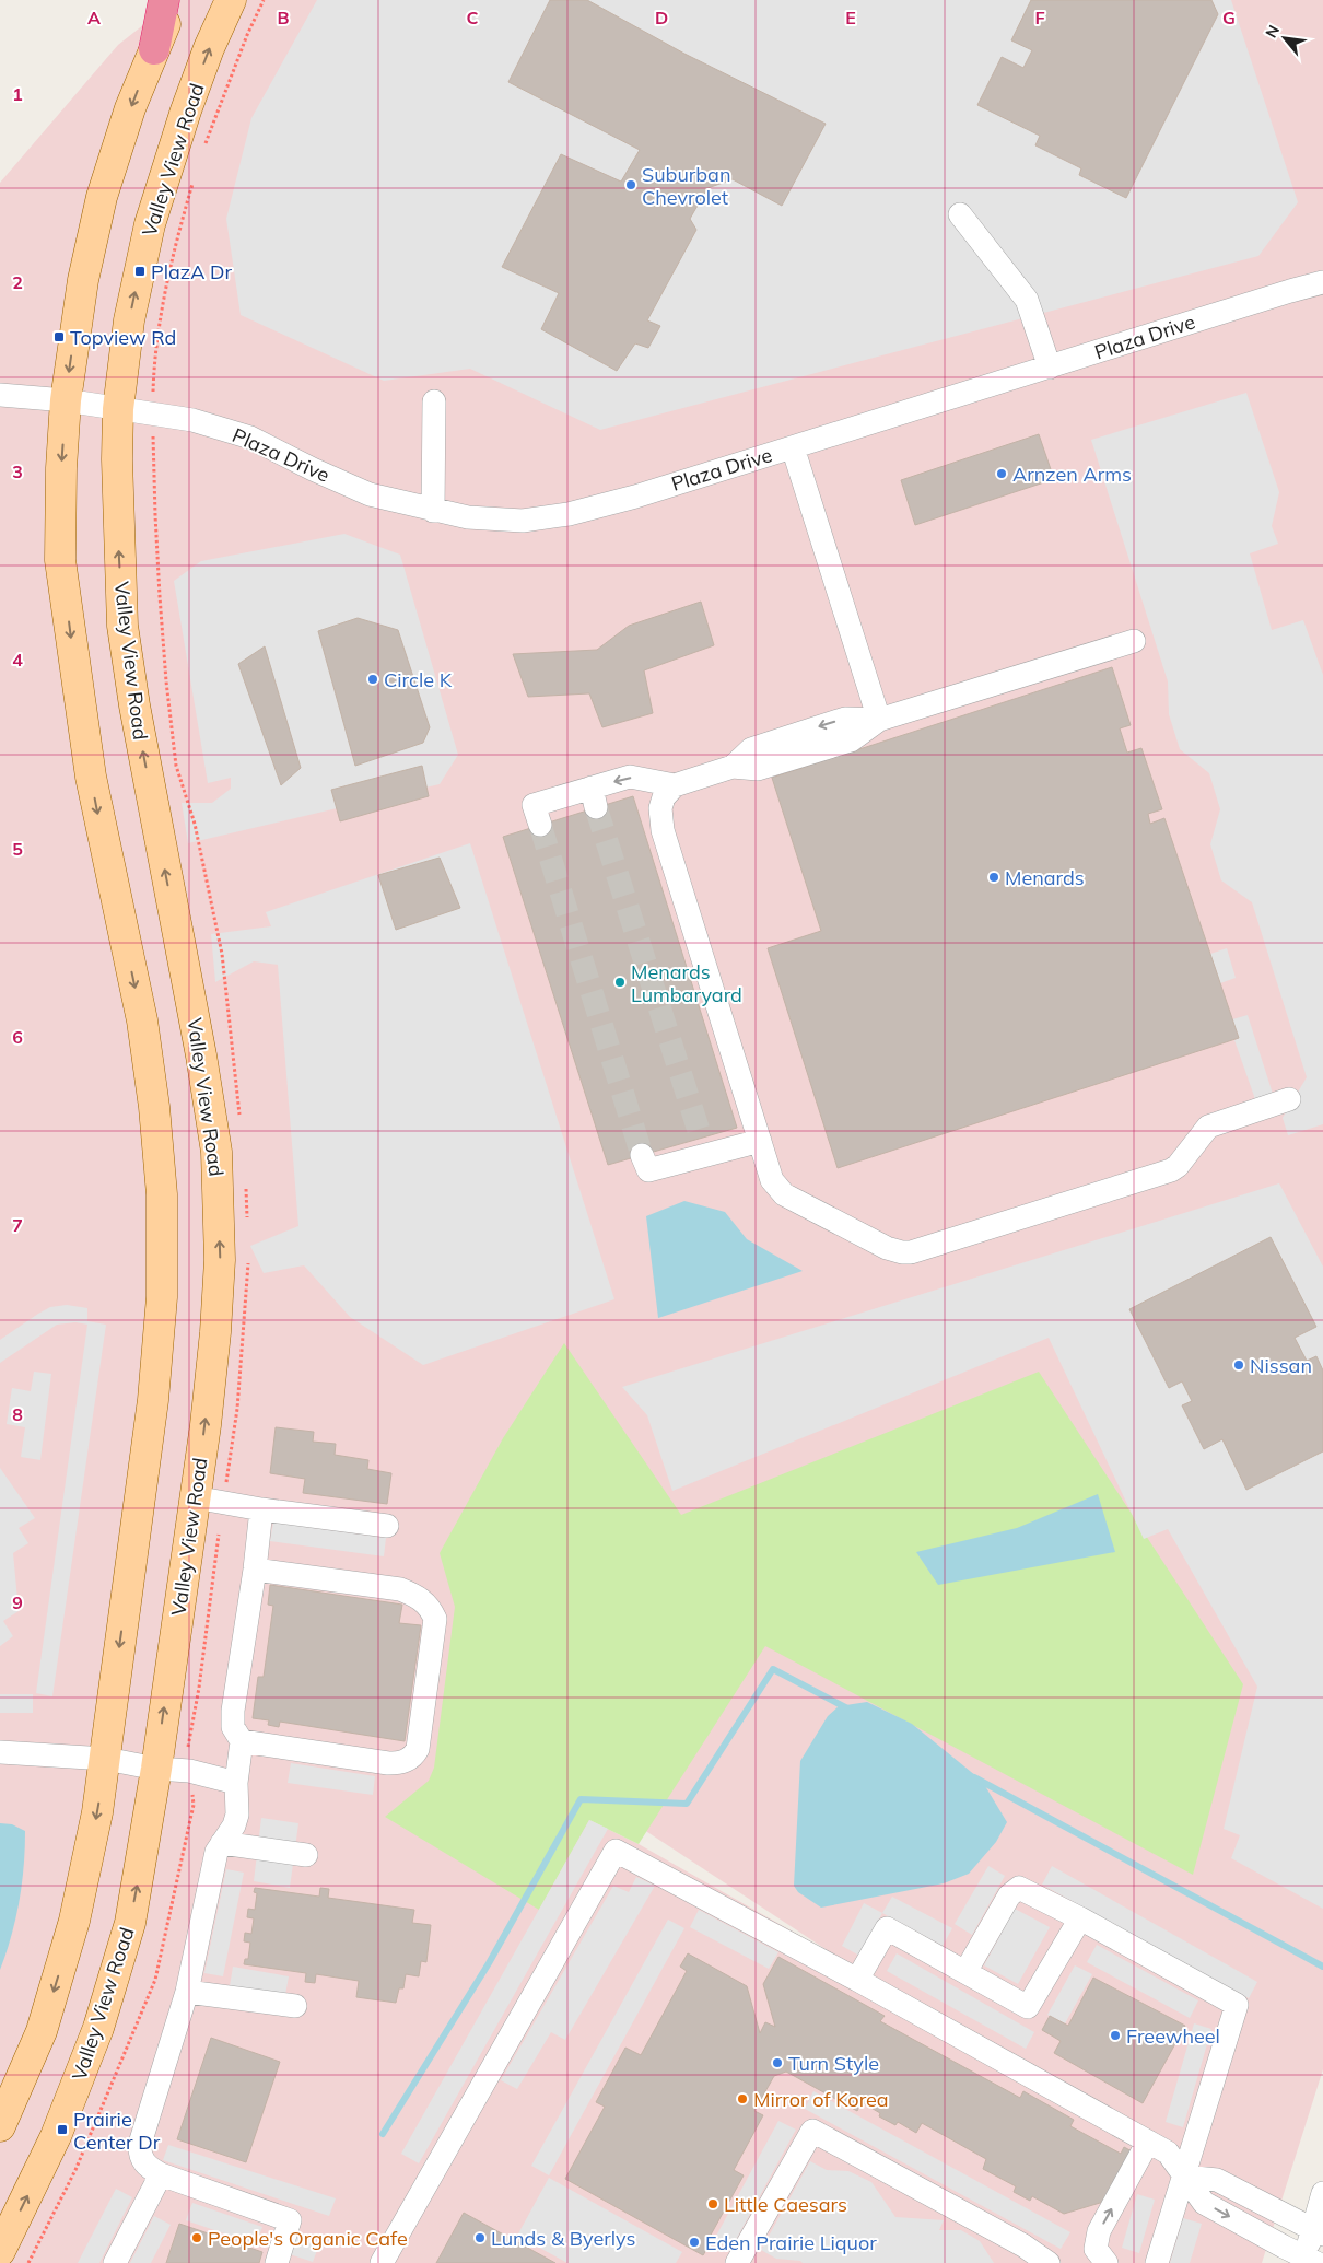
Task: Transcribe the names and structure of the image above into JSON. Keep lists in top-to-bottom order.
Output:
{
  "streets": {
    "main road": ["Valley View Road"],
    "street": ["Plaza Drive"]
  },
  "crossings": [
    ["Valley View Road", "Plaza Drive"]
  ],
  "places": {
    "other": [
      "Suburban Chevrolet",
      "Arnzen Arms",
      "Circle K",
      "Menards",
      "Menards Lumbaryard",
      "Nissan",
      "Freewheel",
      "Turn Style",
      "Mirror of Korea",
      "Little Caesars",
      "People's Organic Cafe",
      "Lunds & Byerlys",
      "Eden Prairie Liquor"
    ],
    "transit": ["PlazA Dr", "Topview Rd", "Prairie Center Dr"]
  },
  "north": "top left",
  "grid": {
    "columns": [
      "A",
      "B",
      "C",
      "D",
      "E",
      "F",
      "G"
    ],
    "rows": [
      "1",
      "2",
      "3",
      "4",
      "5",
      "6",
      "7",
      "8",
      "9"
    ]
  }
}
